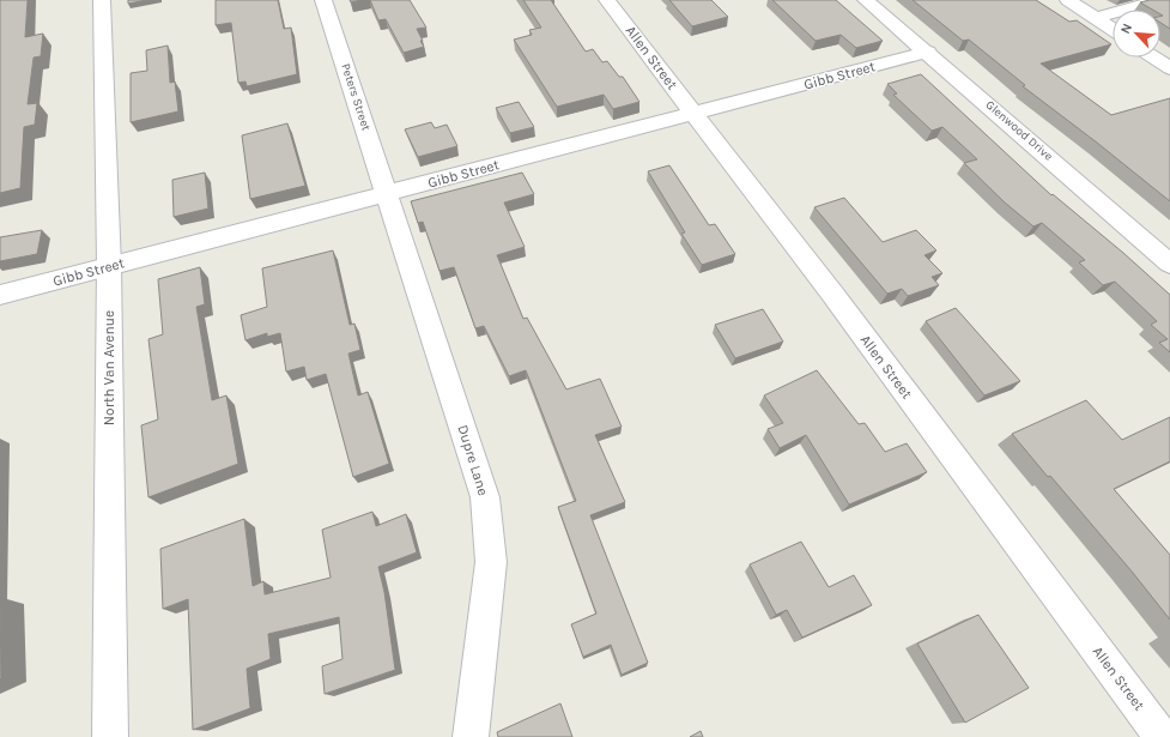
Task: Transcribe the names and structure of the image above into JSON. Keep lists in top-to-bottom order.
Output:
{
  "streets": {
    "street": [
      "Allen Street",
      "Gibb Street",
      "Peters Street",
      "Glenwood Drive",
      "North Van Avenue",
      "Dupre Lane"
    ]
  },
  "crossings": [
    ["Allen Street", "Gibb Street"],
    ["Gibb Street", "Peters Street"],
    ["Gibb Street", "Glenwood Drive"],
    ["Gibb Street", "North Van Avenue"],
    ["Gibb Street", "Dupre Lane"],
    ["Peters Street", "Dupre Lane"]
  ],
  "north": "top left"
}
